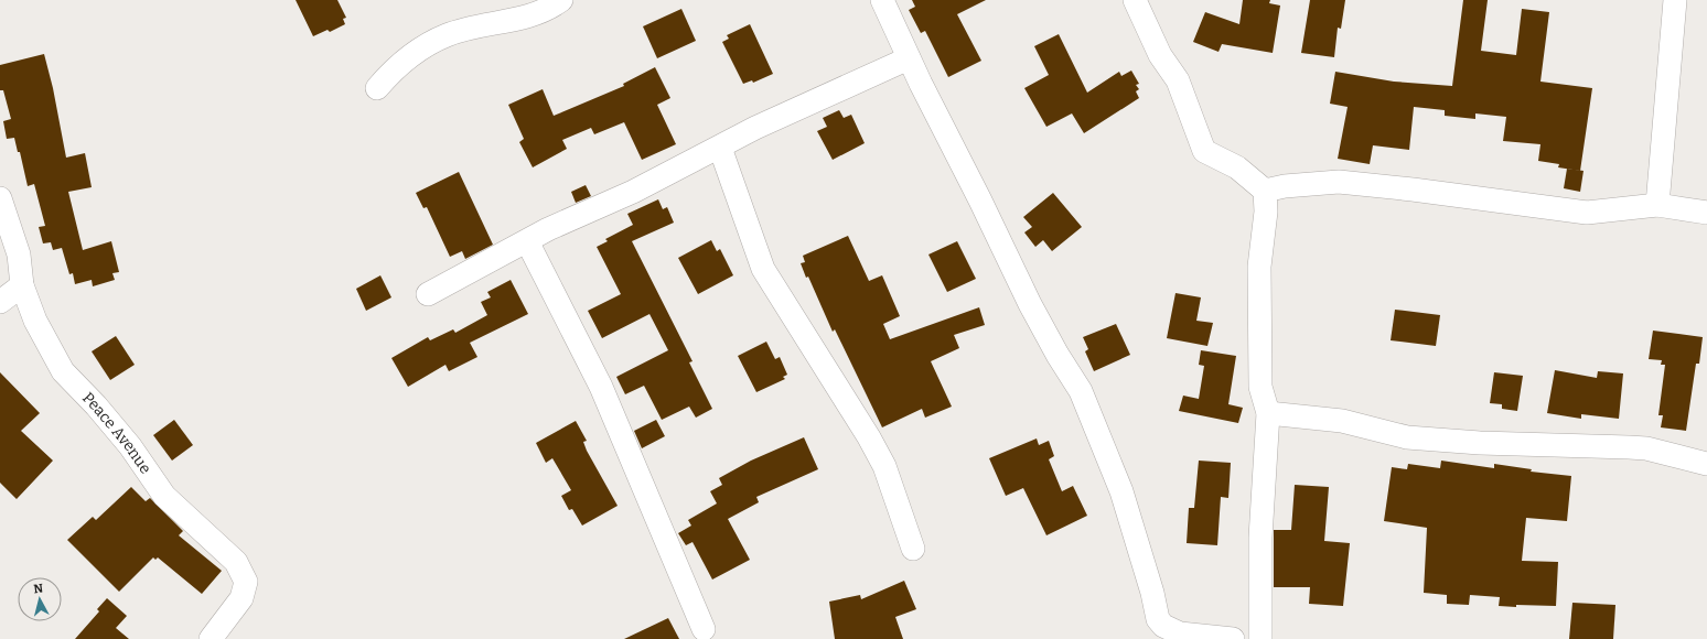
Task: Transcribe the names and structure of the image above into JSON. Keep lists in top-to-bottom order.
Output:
{
  "streets": {
    "street": ["Peace Avenue"]
  },
  "north": "top"
}
